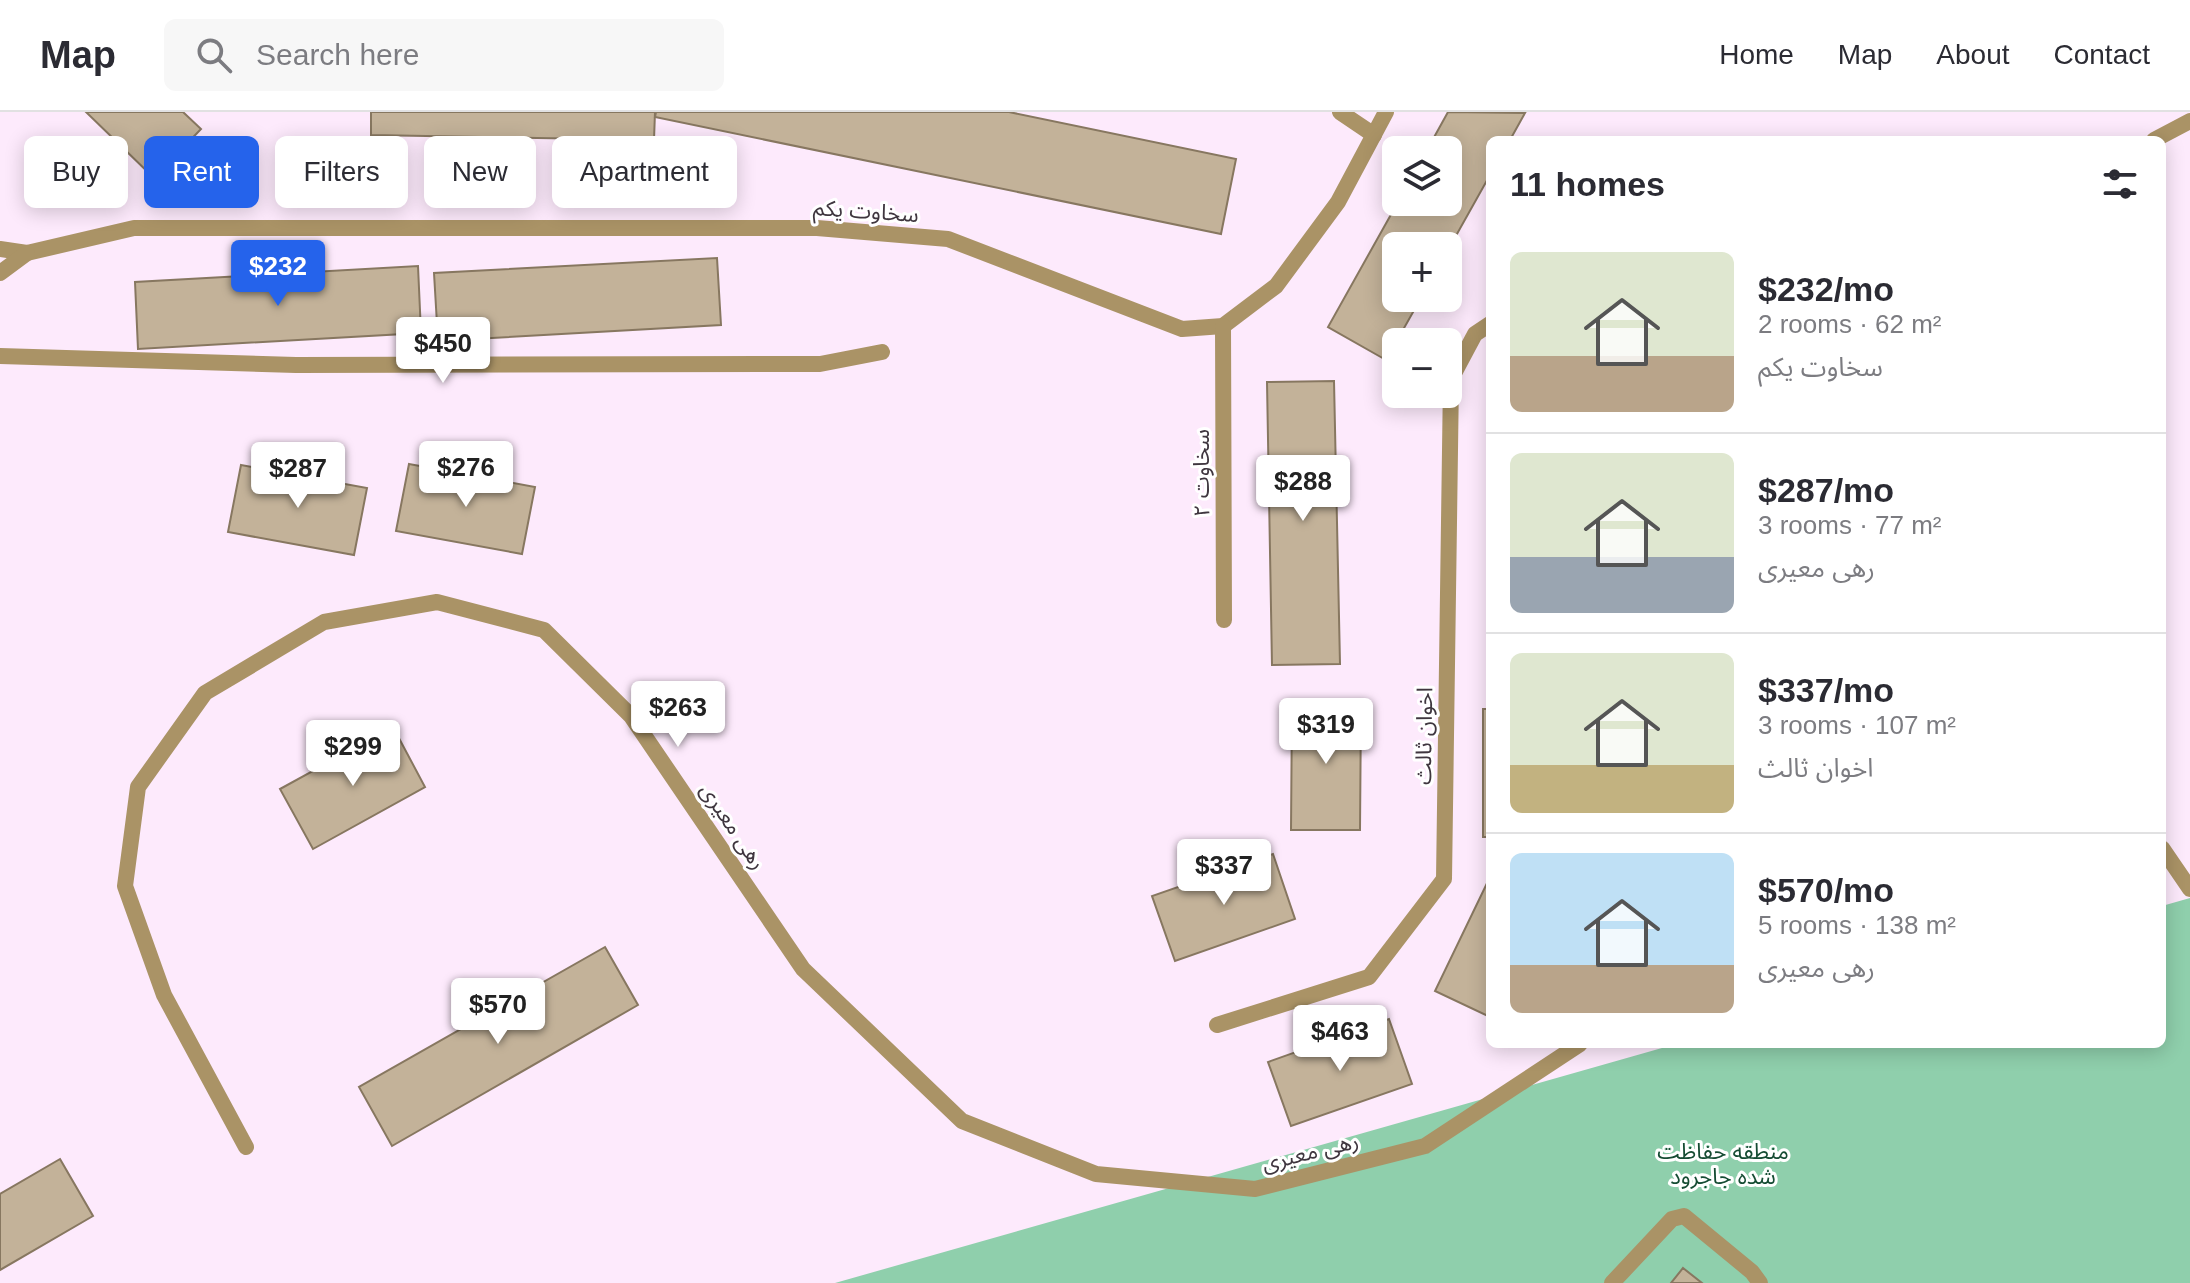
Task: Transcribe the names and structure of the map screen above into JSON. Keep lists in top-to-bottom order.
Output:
{
  "streets": {
    "street": [
      "سخاوت یکم",
      "سخاوت ۲",
      "اخوان ثالث",
      "رهی معیری"
    ]
  },
  "crossings": [
    ["سخاوت یکم", "سخاوت ۲"]
  ],
  "parks": ["منطقه حفاظت شده جاجرود"],
  "page": {
    "header": "Map",
    "search": "Search here",
    "nav": [
      "Home",
      "Map",
      "About",
      "Contact"
    ],
    "map_buttons": ["+", "−"],
    "chip": [
      "Buy",
      "Rent",
      "Filters",
      "New",
      "Apartment"
    ],
    "heading": "11 homes",
    "list": [
      {
        "name": "$232/mo",
        "note": "2 rooms · 62 m² · سخاوت یکم"
      },
      {
        "name": "$287/mo",
        "note": "3 rooms · 77 m² · رهی معیری"
      },
      {
        "name": "$337/mo",
        "note": "3 rooms · 107 m² · اخوان ثالث"
      },
      {
        "name": "$570/mo",
        "note": "5 rooms · 138 m² · رهی معیری"
      }
    ],
    "price": [
      "$232",
      "$450",
      "$276",
      "$287",
      "$288",
      "$263",
      "$319",
      "$299",
      "$337",
      "$570",
      "$463"
    ]
  }
}
